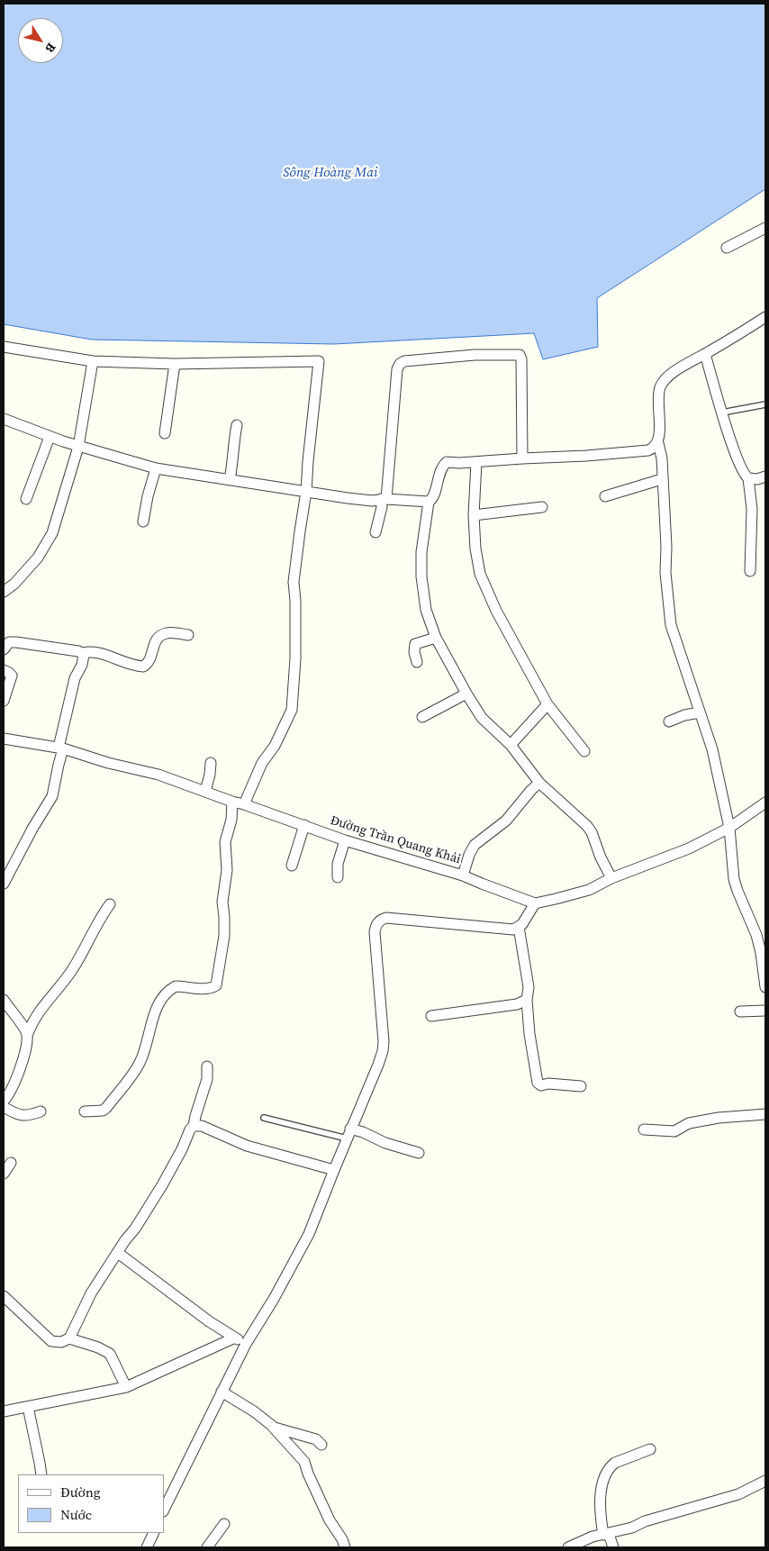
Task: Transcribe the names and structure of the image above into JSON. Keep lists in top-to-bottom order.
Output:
{
  "streets": {
    "street": ["Đường Trần Quang Khải"]
  },
  "water": ["Sông Hoàng Mai"],
  "legend": ["Đường", "Nước"],
  "north": "bottom right"
}
